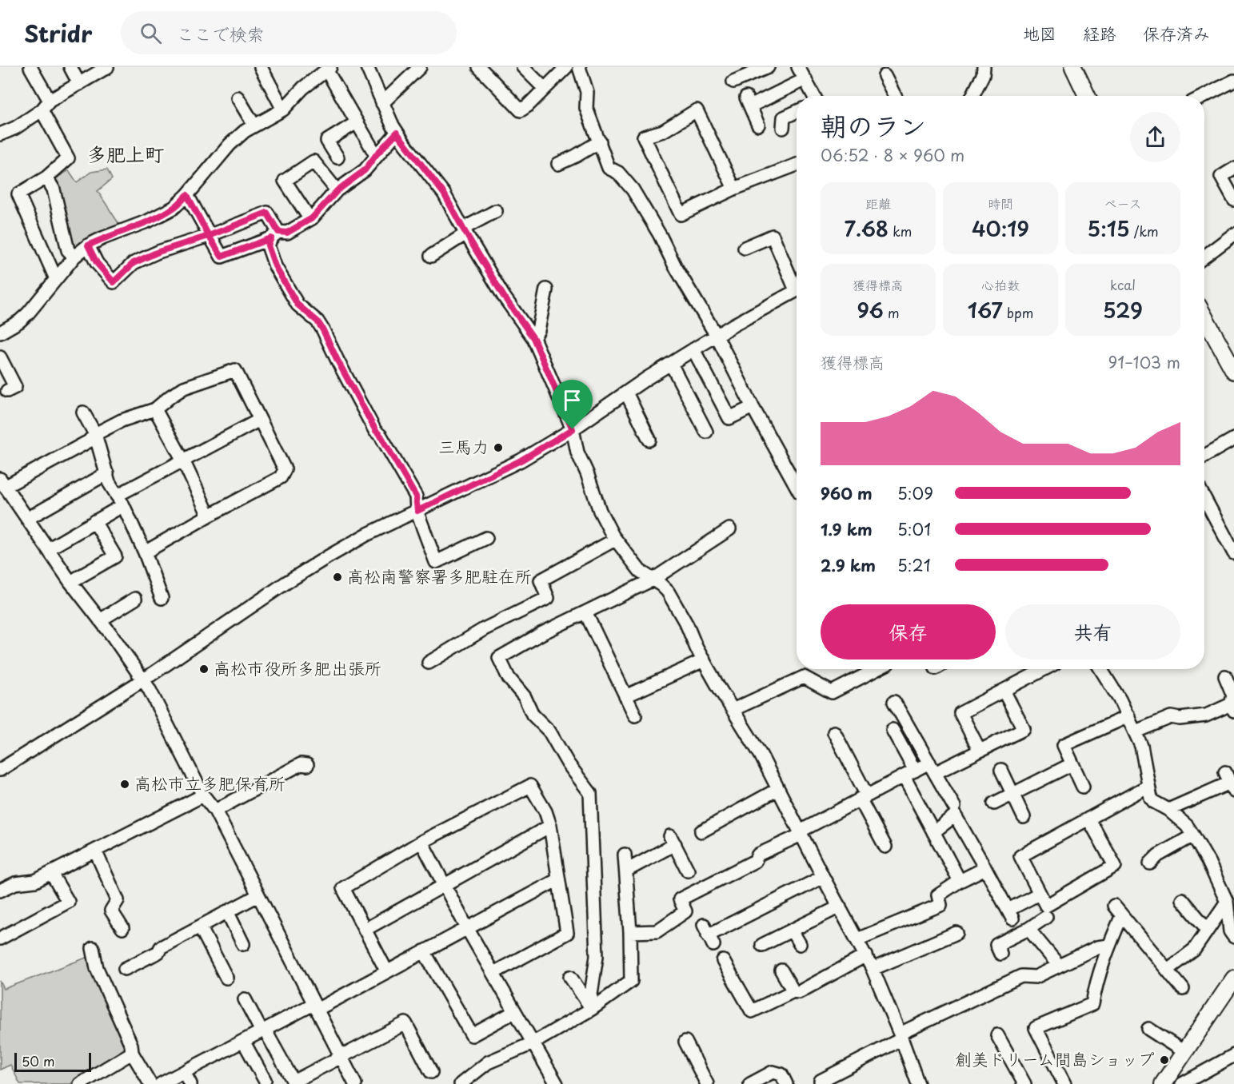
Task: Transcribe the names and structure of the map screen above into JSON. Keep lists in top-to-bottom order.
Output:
{
  "districts": ["多肥上町"],
  "places": [
    "三馬力",
    "高松南警察署多肥駐在所",
    "高松市役所多肥出張所",
    "高松市立多肥保育所",
    "創美ドリーム間島ショップ"
  ],
  "scale_bar": "50 m",
  "page": {
    "header": "Stridr",
    "search": "ここで検索",
    "nav": ["地図", "経路", "保存済み"],
    "heading": ["朝のラン", "06:52 · 8 × 960 m"],
    "stats": [
      ["距離", "7.68 km"],
      ["時間", "40:19"],
      ["ペース", "5:15 /km"],
      ["獲得標高", "96 m"],
      ["心拍数", "167 bpm"],
      ["kcal", "529"]
    ],
    "chart": ["獲得標高", "91–103 m"],
    "list": [
      {
        "name": "960 m",
        "note": "5:09"
      },
      {
        "name": "1.9 km",
        "note": "5:01"
      },
      {
        "name": "2.9 km",
        "note": "5:21"
      }
    ],
    "buttons": ["保存", "共有"],
    "scale": "50 m"
  }
}
